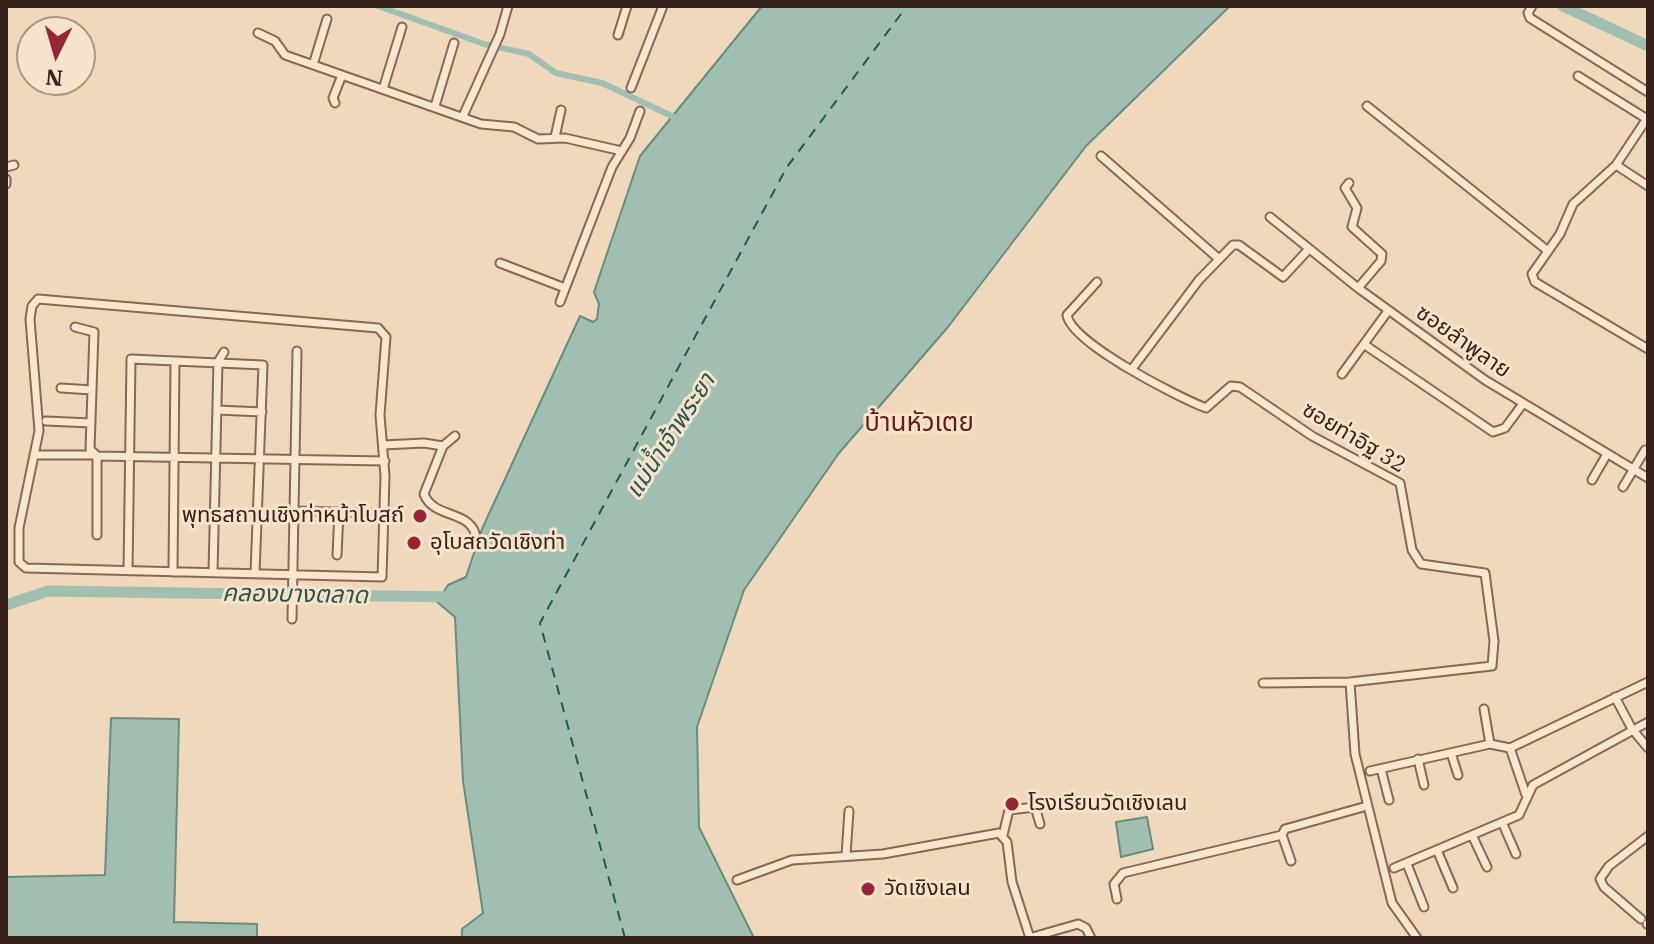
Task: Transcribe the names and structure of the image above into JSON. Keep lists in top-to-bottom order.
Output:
{
  "streets": {
    "street": ["ซอยลำพูลาย", "ซอยท่าอิฐ 32"]
  },
  "districts": ["บ้านหัวเตย"],
  "water": ["แม่น้ำเจ้าพระยา", "คลองบางตลาด"],
  "places": [
    "พุทธสถานเชิงท่าหน้าโบสถ์",
    "อุโบสถวัดเชิงท่า",
    "โรงเรียนวัดเชิงเลน",
    "วัดเชิงเลน"
  ],
  "north": "bottom"
}
